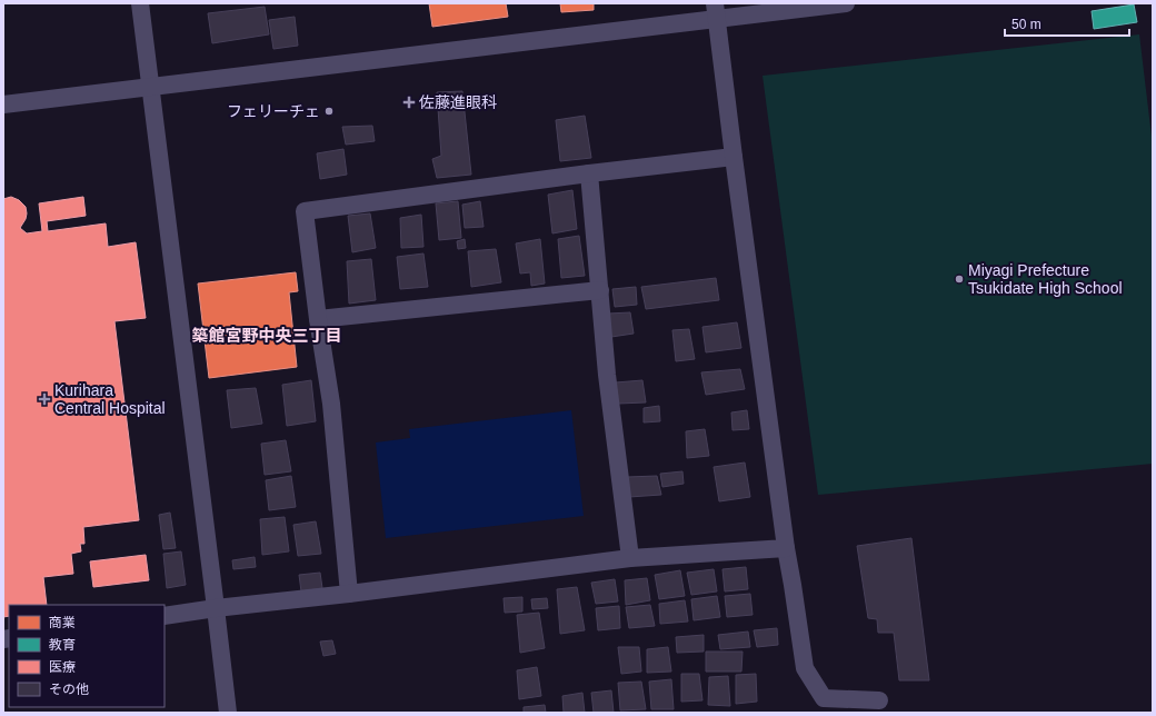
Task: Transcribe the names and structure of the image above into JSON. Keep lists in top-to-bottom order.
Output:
{
  "districts": ["築館宮野中央三丁目"],
  "places": {
    "health": ["佐藤進眼科", "Kurihara Central Hospital"],
    "other": ["フェリーチェ", "Miyagi Prefecture Tsukidate High School"]
  },
  "legend": [
    "商業",
    "教育",
    "医療",
    "その他"
  ],
  "scale_bar": "50 m"
}
